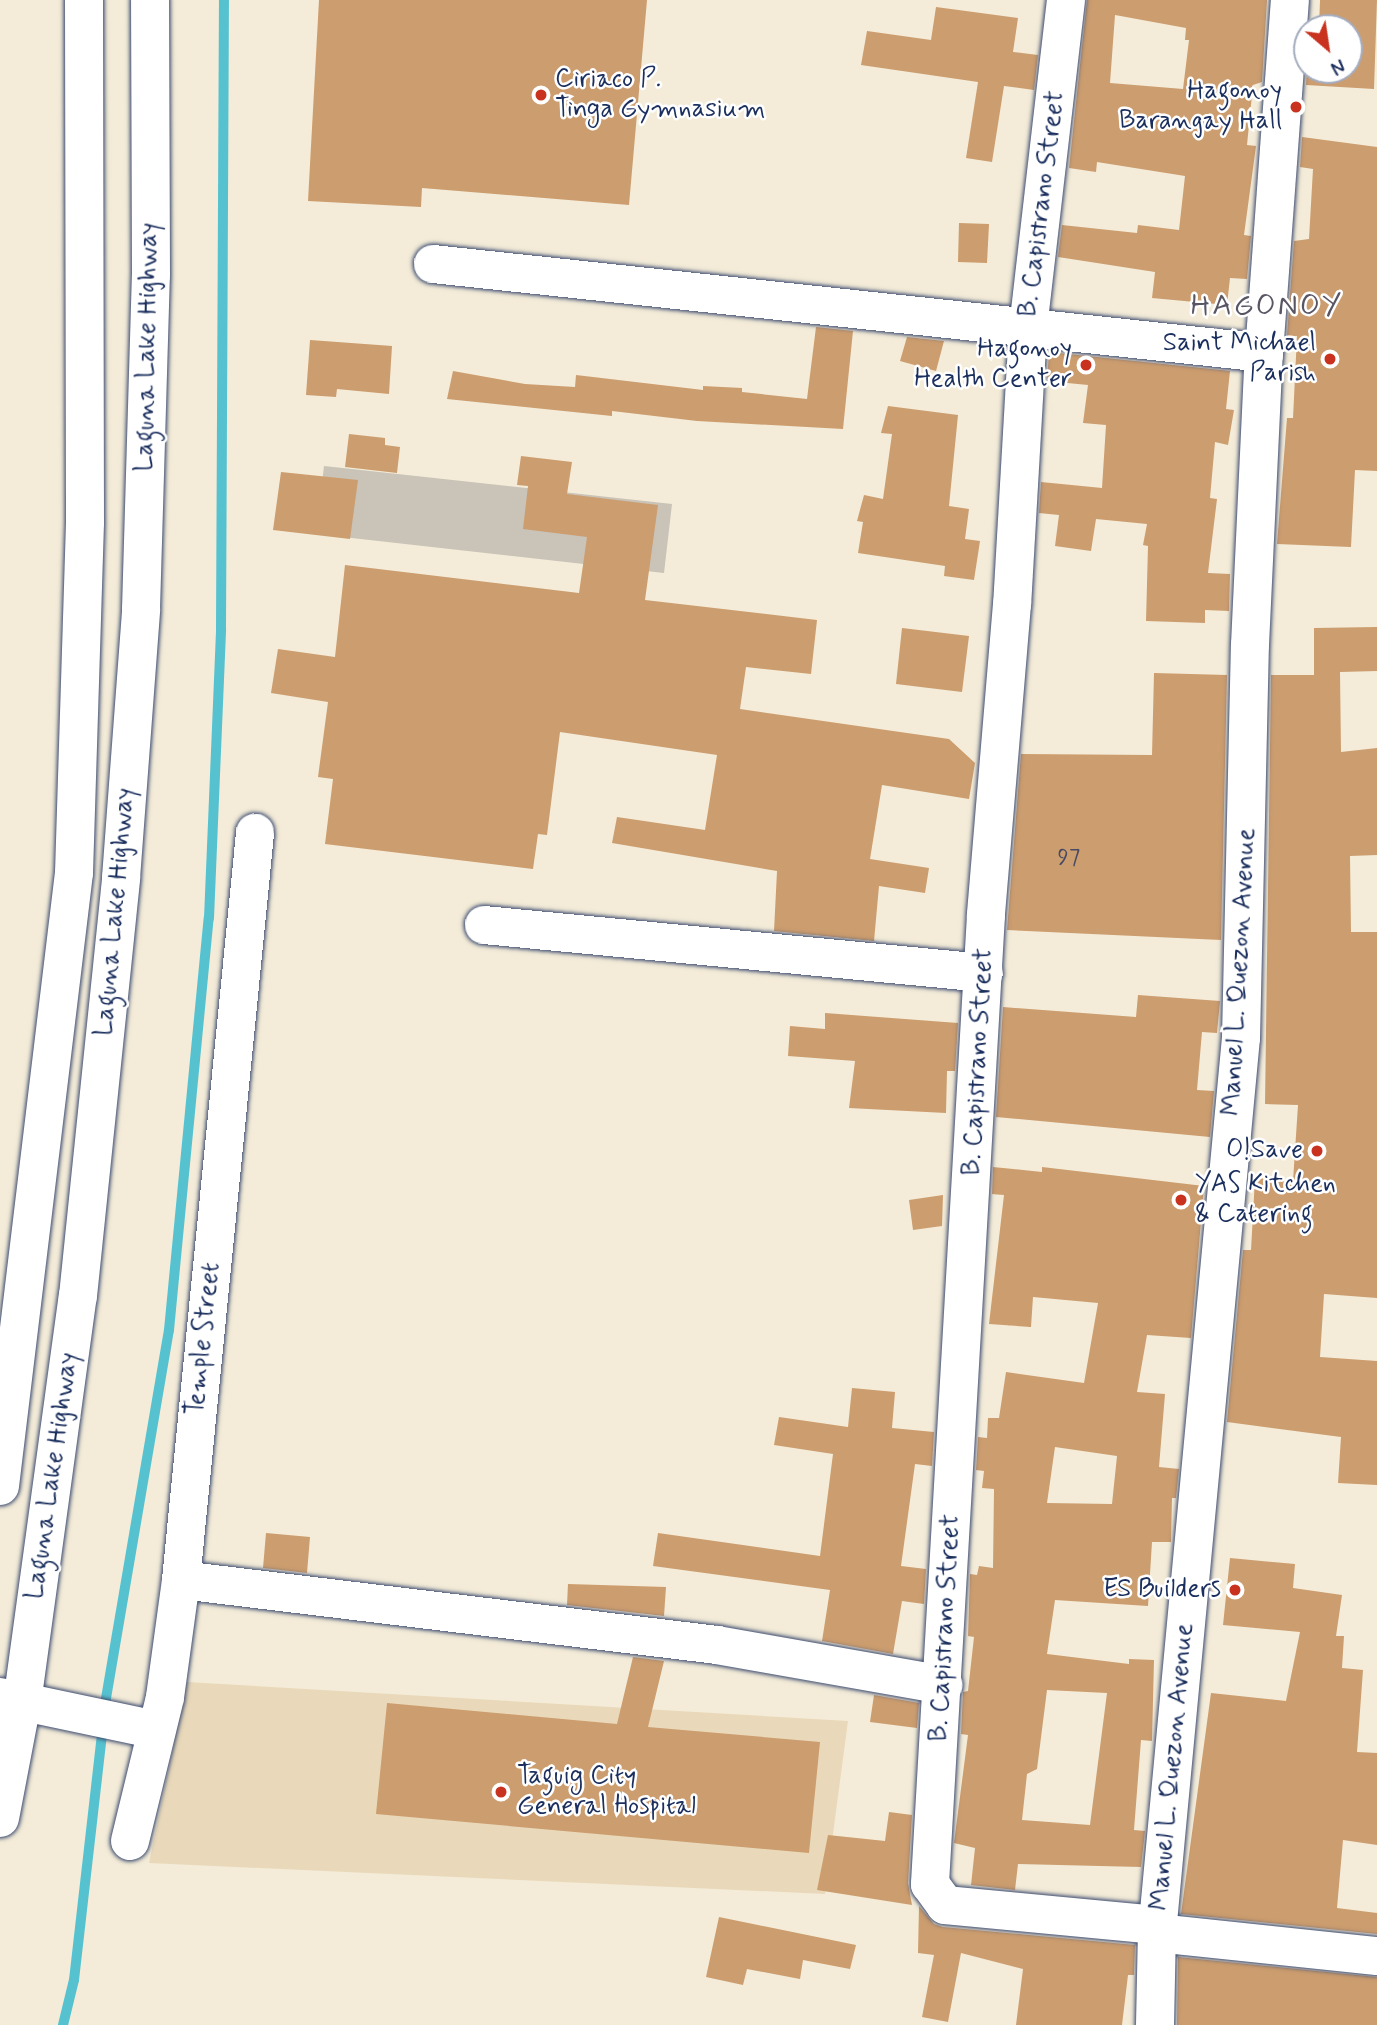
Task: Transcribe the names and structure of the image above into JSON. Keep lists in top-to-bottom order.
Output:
{
  "streets": {
    "street": [
      "B. Capistrano Street",
      "Laguna Lake Highway",
      "Manuel L. Quezon Avenue",
      "Temple Street"
    ]
  },
  "crossings": [
    ["B. Capistrano Street", "Manuel L. Quezon Avenue"]
  ],
  "districts": ["HAGONOY"],
  "places": [
    "Ciriaco P. Tinga Gymnasium",
    "Hagonoy Barangay Hall",
    "Saint Michael Parish",
    "Hagonoy Health Center",
    "O!Save",
    "YAS Kitchen & Catering",
    "ES Builders",
    "Taguig City General Hospital"
  ],
  "house_numbers": ["97"],
  "north": "bottom right"
}
